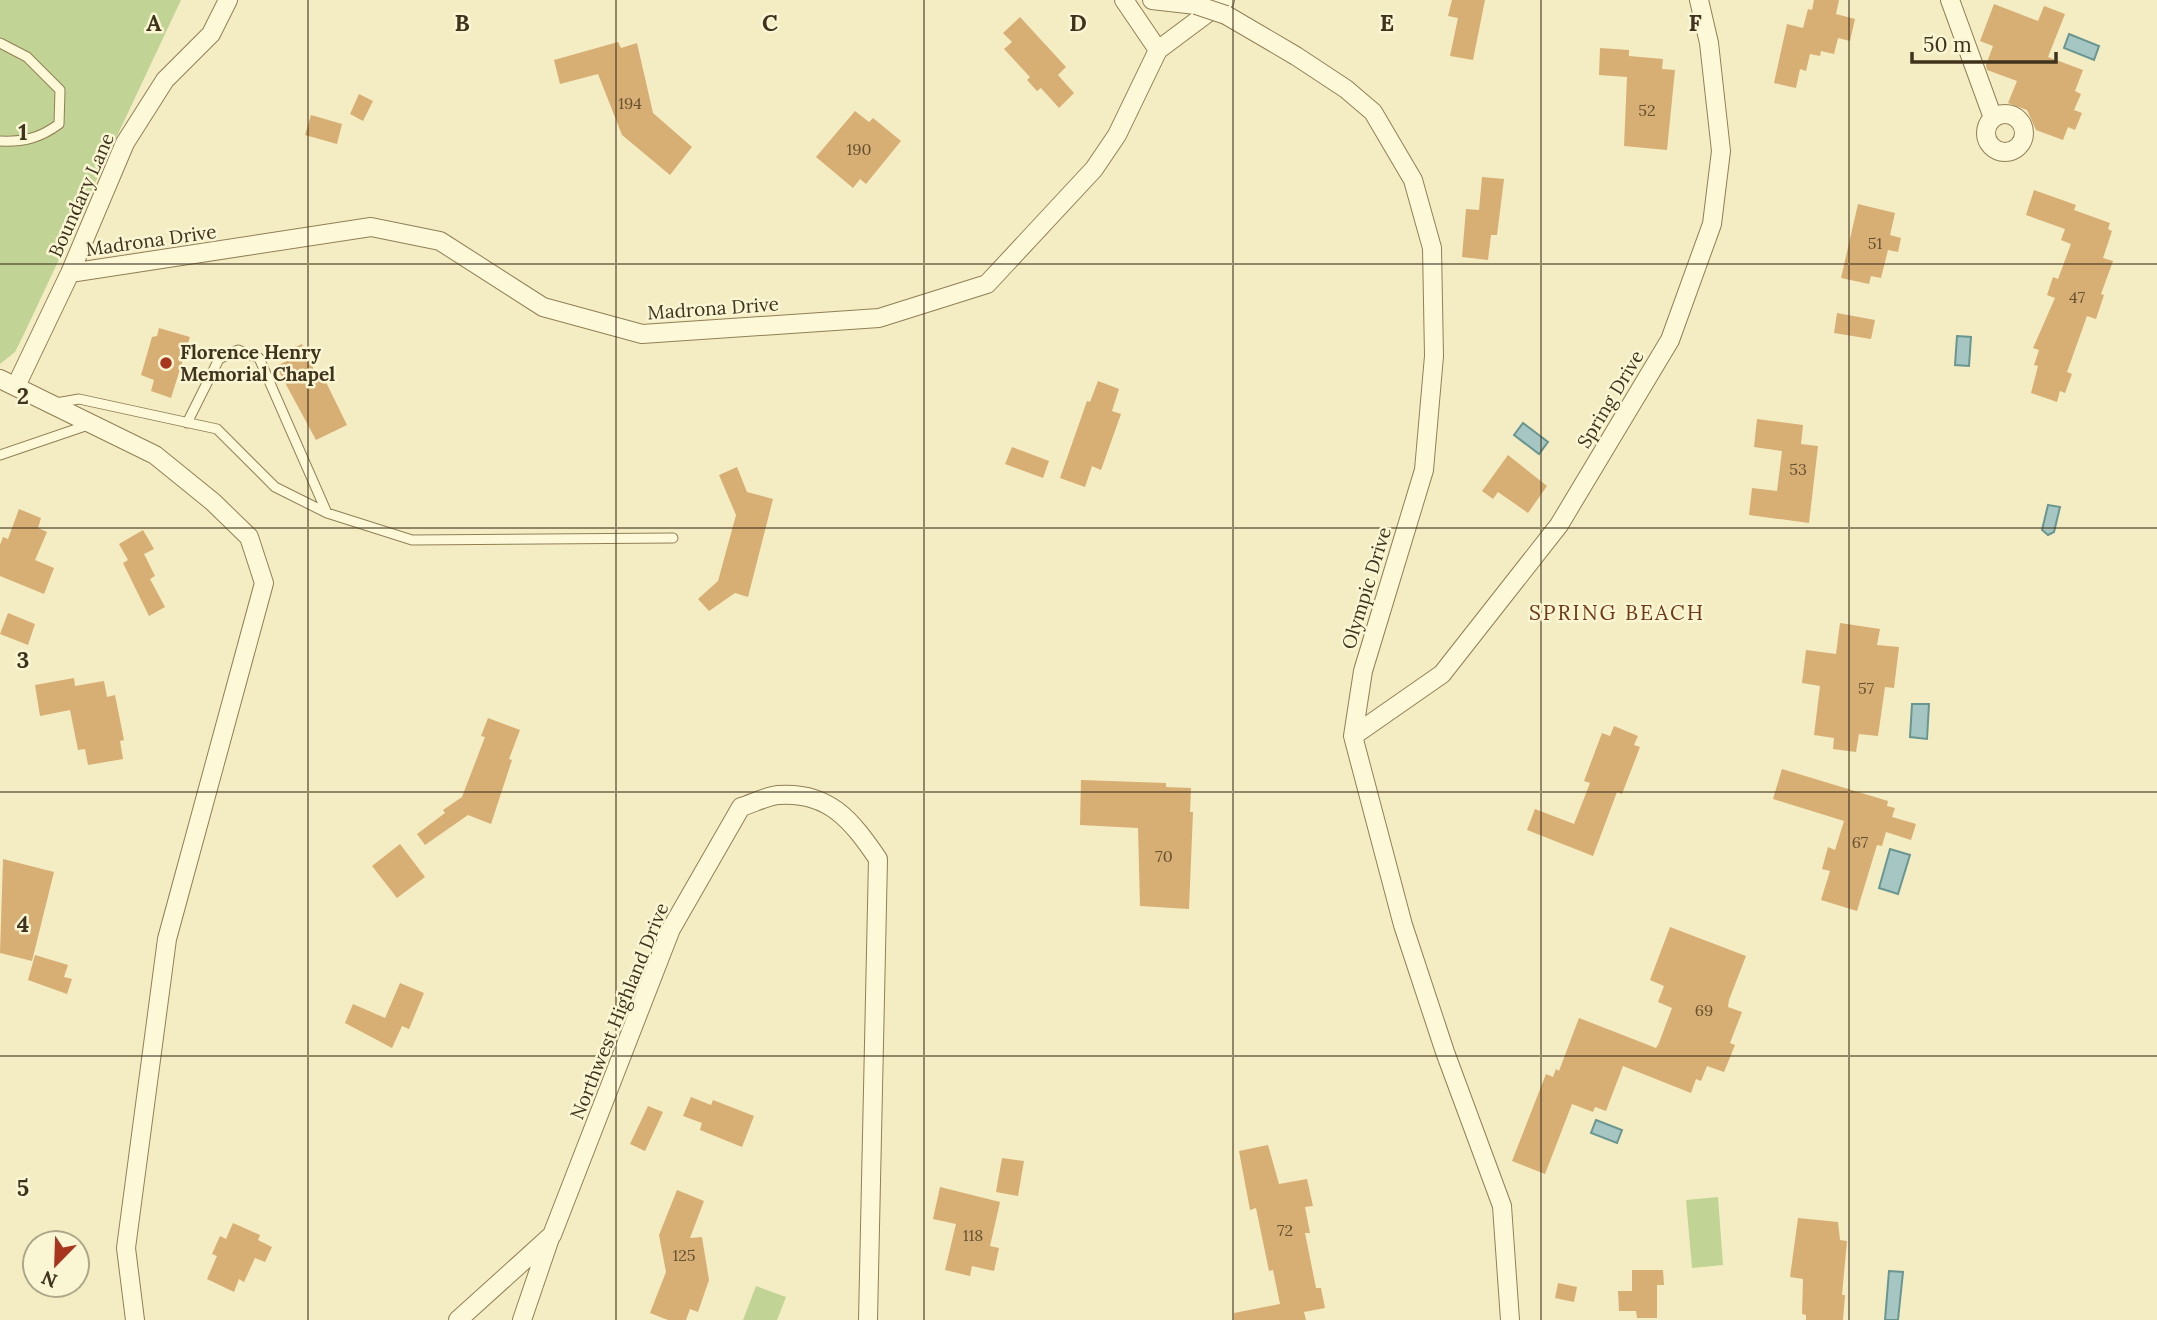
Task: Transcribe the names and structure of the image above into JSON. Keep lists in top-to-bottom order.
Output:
{
  "streets": {
    "street": [
      "Boundary Lane",
      "Madrona Drive",
      "Spring Drive",
      "Olympic Drive",
      "Northwest Highland Drive"
    ]
  },
  "crossings": [
    ["Boundary Lane", "Madrona Drive"],
    ["Spring Drive", "Olympic Drive"]
  ],
  "districts": ["SPRING BEACH"],
  "places": ["Florence Henry Memorial Chapel"],
  "house_numbers": [
    "194",
    "52",
    "190",
    "51",
    "47",
    "53",
    "57",
    "67",
    "70",
    "69",
    "72",
    "118",
    "125"
  ],
  "scale_bar": "50 m",
  "north": "bottom left",
  "grid": {
    "columns": [
      "A",
      "B",
      "C",
      "D",
      "E",
      "F"
    ],
    "rows": [
      "1",
      "2",
      "3",
      "4",
      "5"
    ]
  }
}
